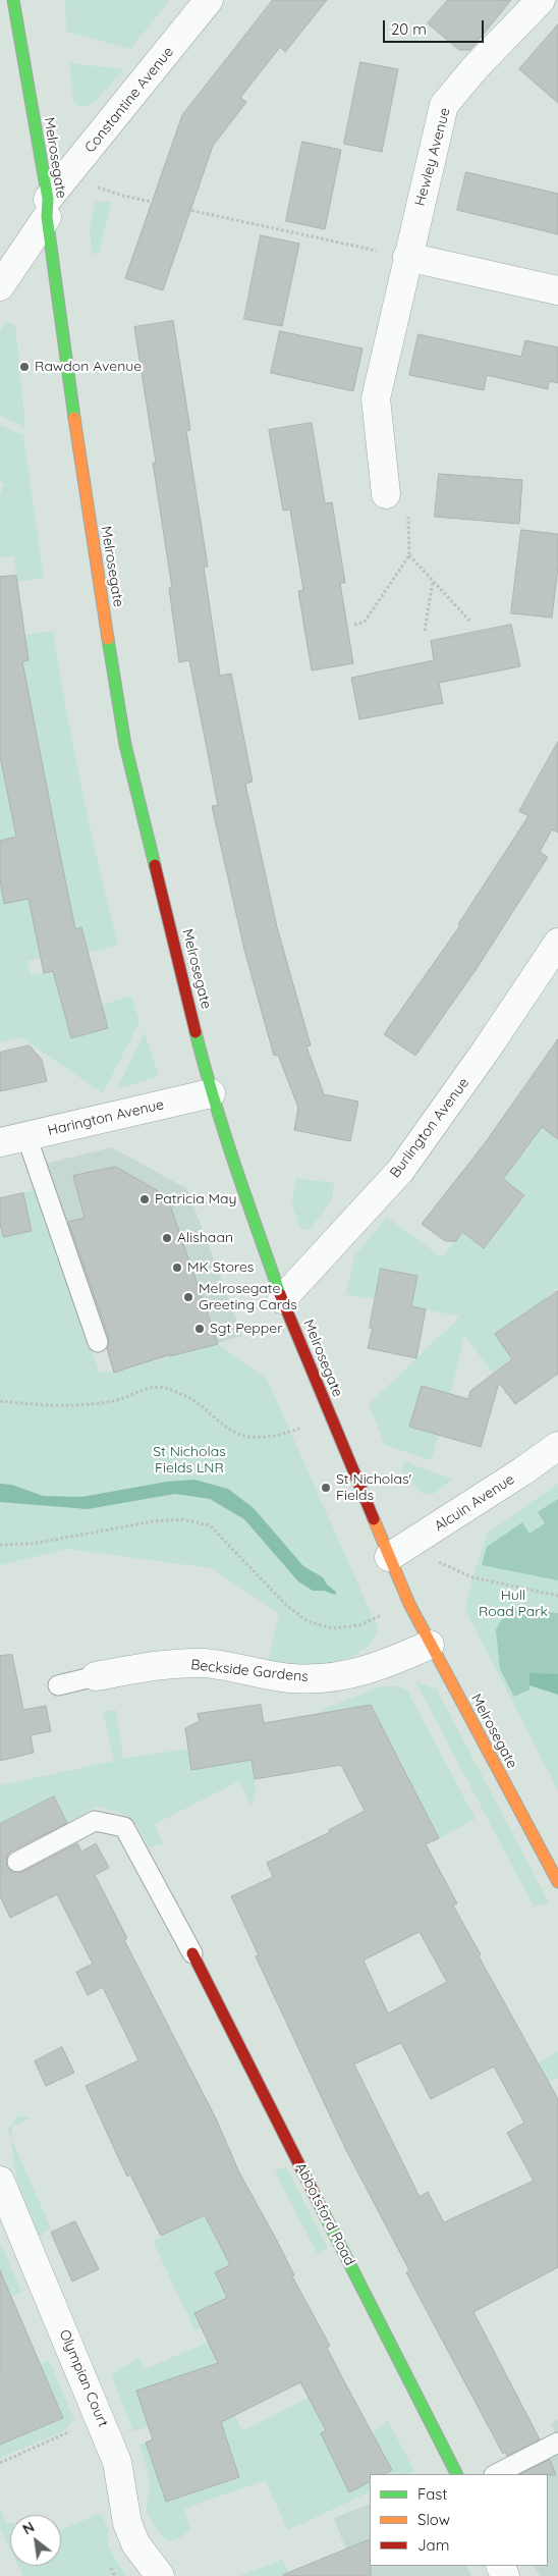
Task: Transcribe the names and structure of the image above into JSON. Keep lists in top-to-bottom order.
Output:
{
  "streets": {
    "street": [
      "Constantine Avenue",
      "Hewley Avenue",
      "Melrosegate",
      "Harington Avenue",
      "Burlington Avenue",
      "Alcuin Avenue",
      "Beckside Gardens",
      "Abbotsford Road",
      "Olympian Court"
    ]
  },
  "crossings": [
    ["Constantine Avenue", "Melrosegate"],
    ["Melrosegate", "Harington Avenue"],
    ["Melrosegate", "Burlington Avenue"],
    ["Melrosegate", "Alcuin Avenue"],
    ["Melrosegate", "Beckside Gardens"]
  ],
  "parks": ["St Nicholas Fields LNR", "Hull Road Park"],
  "places": [
    "Rawdon Avenue",
    "Patricia May",
    "Alishaan",
    "MK Stores",
    "Melrosegate Greeting Cards",
    "Sgt Pepper",
    "St Nicholas' Fields"
  ],
  "legend": ["Fast", "Slow", "Jam"],
  "scale_bar": "20 m",
  "north": "top left"
}
